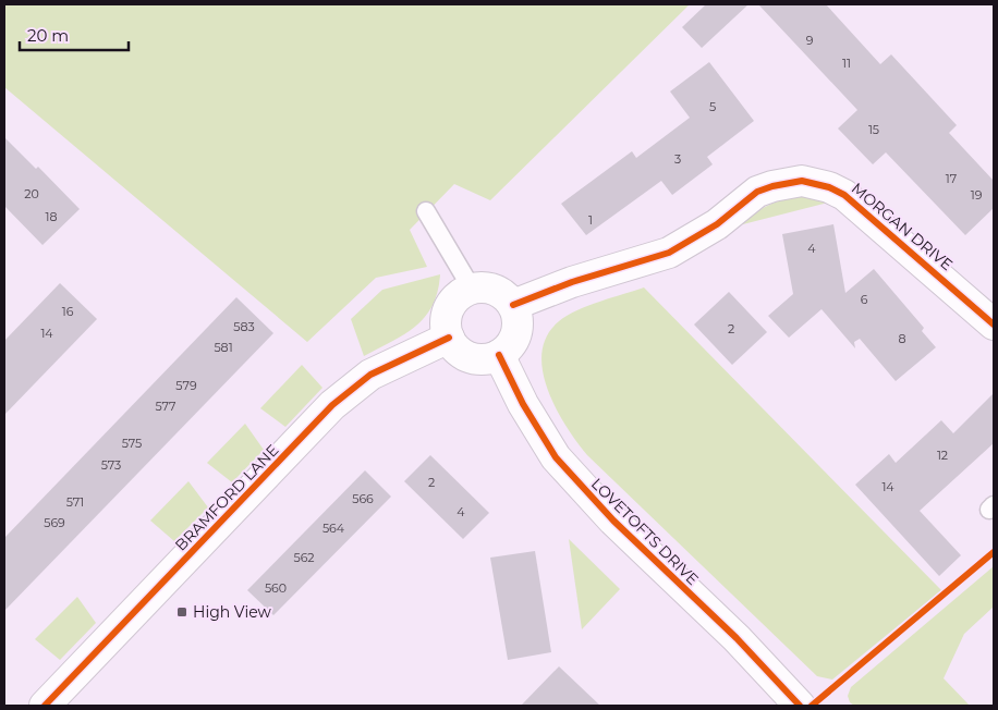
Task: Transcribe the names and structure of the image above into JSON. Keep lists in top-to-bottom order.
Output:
{
  "streets": {
    "street": ["MORGAN DRIVE", "BRAMFORD LANE", "LOVETOFTS DRIVE"]
  },
  "crossings": [
    ["MORGAN DRIVE", "BRAMFORD LANE"],
    ["MORGAN DRIVE", "LOVETOFTS DRIVE"],
    ["BRAMFORD LANE", "LOVETOFTS DRIVE"]
  ],
  "places": {
    "transit": ["High View"]
  },
  "house_numbers": [
    "9",
    "11",
    "5",
    "15",
    "3",
    "17",
    "20",
    "19",
    "18",
    "1",
    "4",
    "6",
    "16",
    "583",
    "2",
    "14",
    "8",
    "581",
    "579",
    "577",
    "575",
    "12",
    "573",
    "2",
    "14",
    "566",
    "571",
    "4",
    "569",
    "564",
    "562",
    "560"
  ],
  "scale_bar": "20 m"
}
